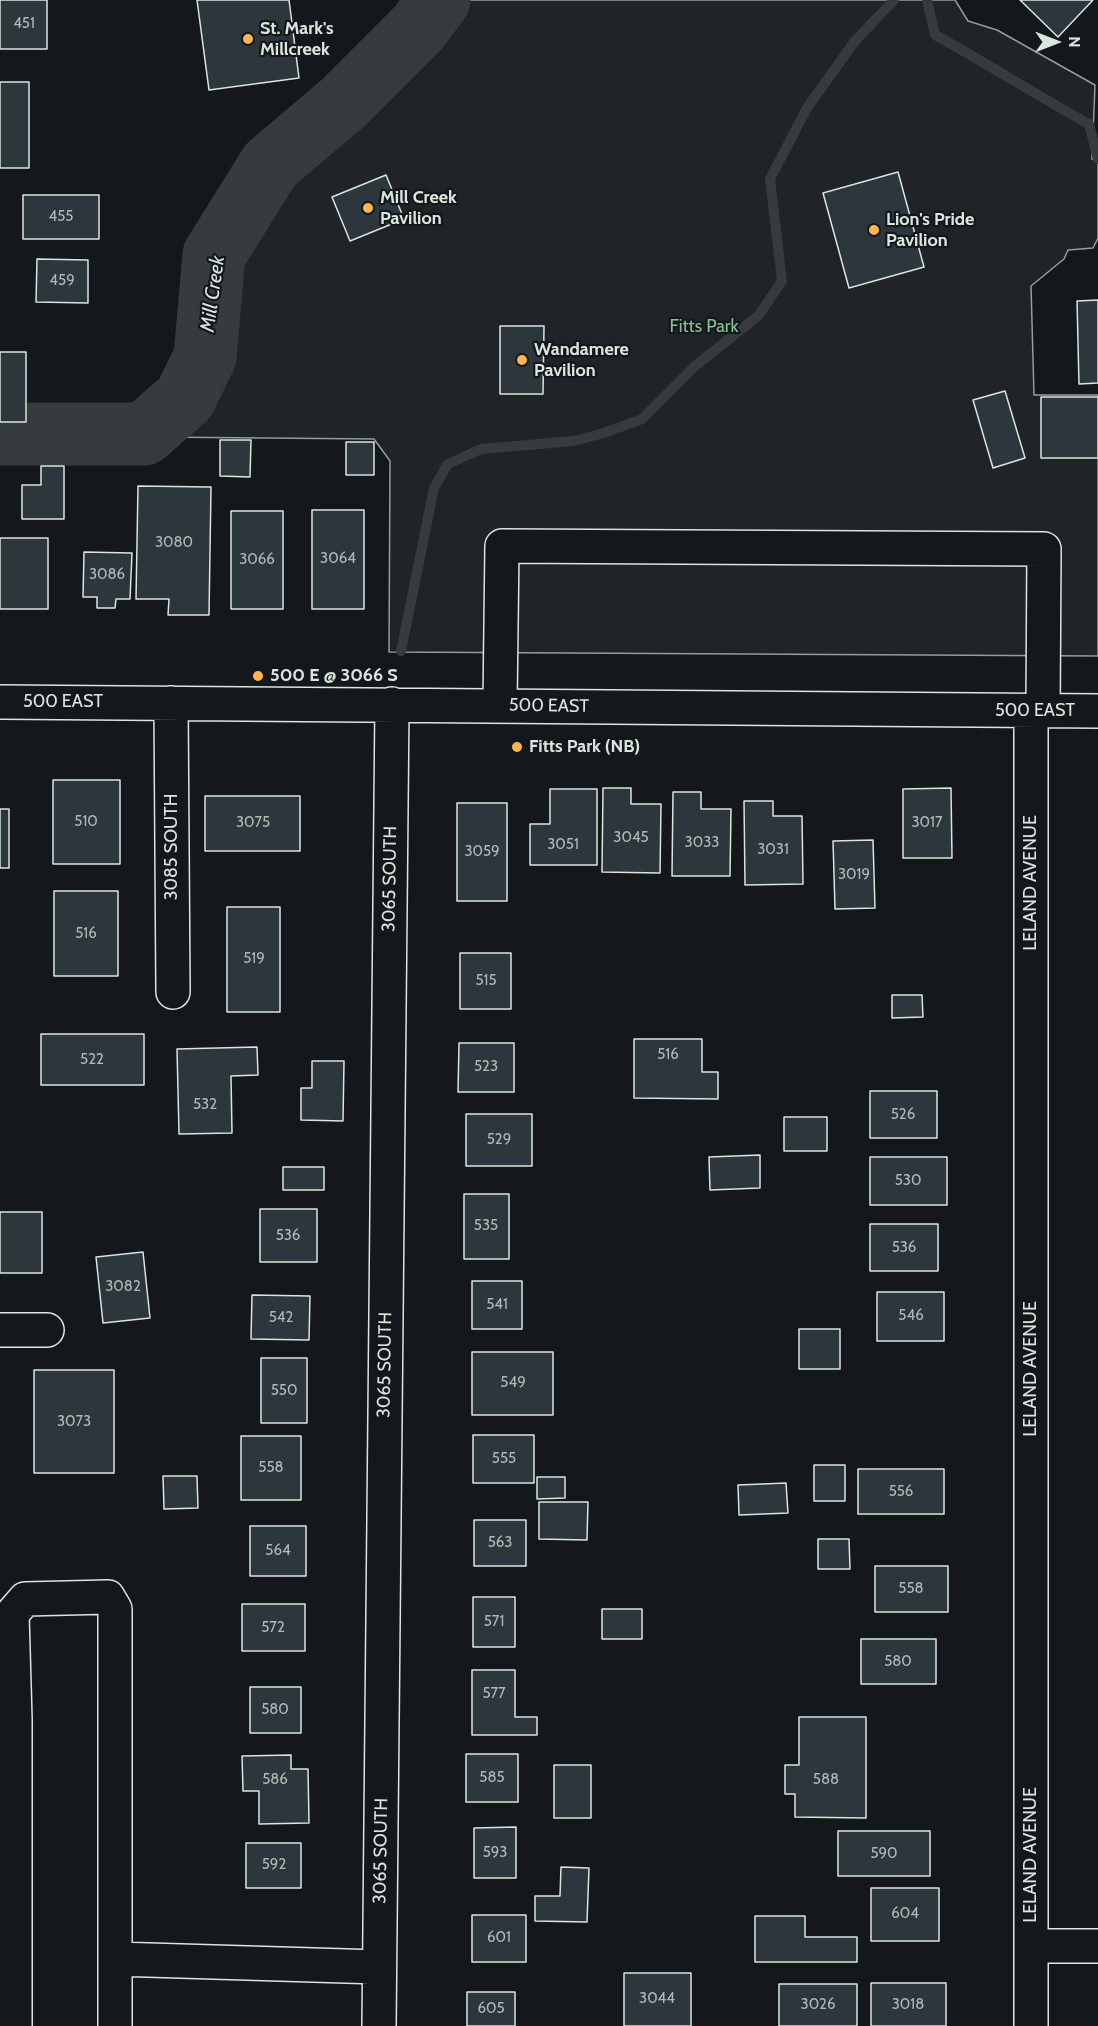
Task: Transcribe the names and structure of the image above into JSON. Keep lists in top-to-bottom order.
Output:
{
  "streets": {
    "street": [
      "500 EAST",
      "3085 SOUTH",
      "3065 SOUTH",
      "LELAND AVENUE"
    ]
  },
  "crossings": [
    ["500 EAST", "3085 SOUTH"],
    ["500 EAST", "3065 SOUTH"],
    ["500 EAST", "LELAND AVENUE"]
  ],
  "water": ["Mill Creek"],
  "parks": ["Fitts Park"],
  "places": [
    "St. Mark's Millcreek",
    "Mill Creek Pavilion",
    "Lion's Pride Pavilion",
    "Wandamere Pavilion",
    "500 E @ 3066 S",
    "Fitts Park (NB)"
  ],
  "house_numbers": [
    "451",
    "455",
    "459",
    "3080",
    "3064",
    "3066",
    "3086",
    "510",
    "3075",
    "3017",
    "3045",
    "3033",
    "3051",
    "3031",
    "3059",
    "3019",
    "516",
    "519",
    "515",
    "516",
    "522",
    "523",
    "532",
    "526",
    "529",
    "530",
    "535",
    "536",
    "536",
    "3082",
    "541",
    "546",
    "542",
    "549",
    "550",
    "3073",
    "555",
    "558",
    "556",
    "563",
    "564",
    "558",
    "571",
    "572",
    "580",
    "577",
    "580",
    "585",
    "586",
    "588",
    "593",
    "590",
    "592",
    "604",
    "601",
    "3044",
    "3026",
    "3018",
    "605"
  ],
  "north": "right"
}
